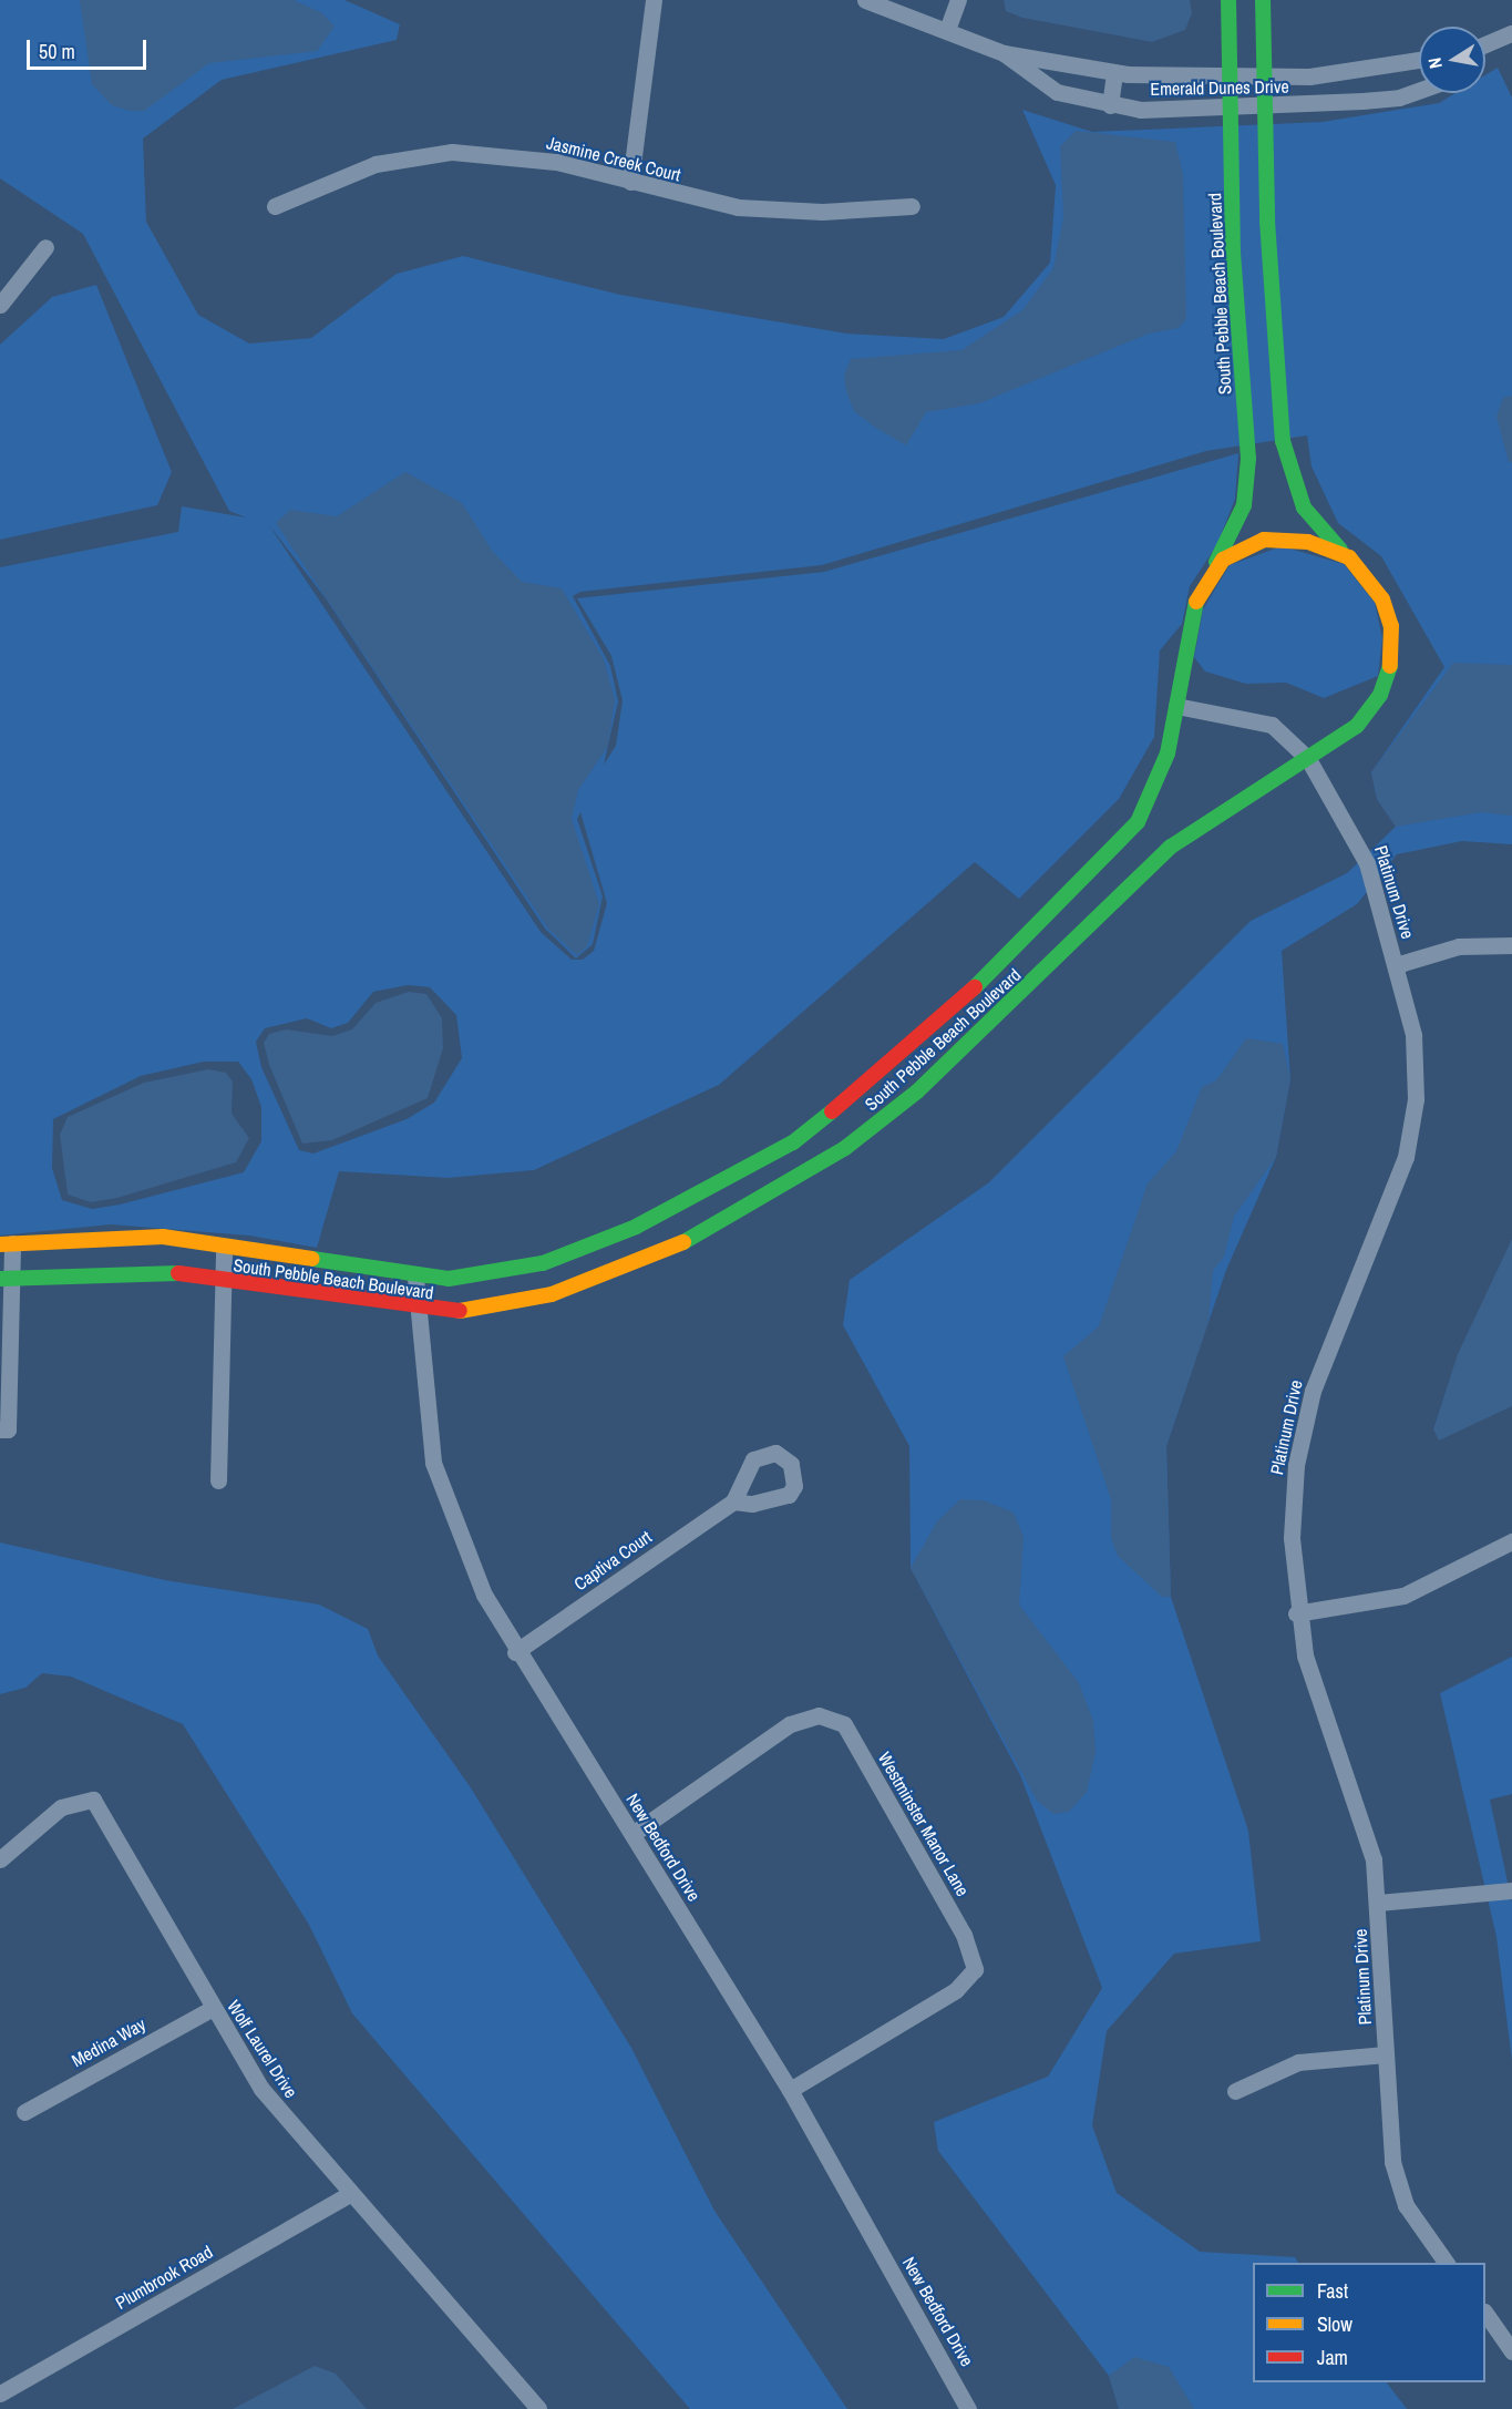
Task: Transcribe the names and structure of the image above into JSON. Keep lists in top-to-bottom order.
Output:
{
  "streets": {
    "street": [
      "Emerald Dunes Drive",
      "Jasmine Creek Court",
      "South Pebble Beach Boulevard",
      "Platinum Drive",
      "Captiva Court",
      "Westminster Manor Lane",
      "New Bedford Drive",
      "Medina Way",
      "Wolf Laurel Drive",
      "Plumbrook Road"
    ]
  },
  "crossings": [
    ["Emerald Dunes Drive", "South Pebble Beach Boulevard"],
    ["South Pebble Beach Boulevard", "Platinum Drive"],
    ["South Pebble Beach Boulevard", "New Bedford Drive"],
    ["Captiva Court", "New Bedford Drive"],
    ["Westminster Manor Lane", "New Bedford Drive"],
    ["Medina Way", "Wolf Laurel Drive"],
    ["Wolf Laurel Drive", "Plumbrook Road"]
  ],
  "legend": ["Fast", "Slow", "Jam"],
  "scale_bar": "50 m",
  "north": "left"
}
